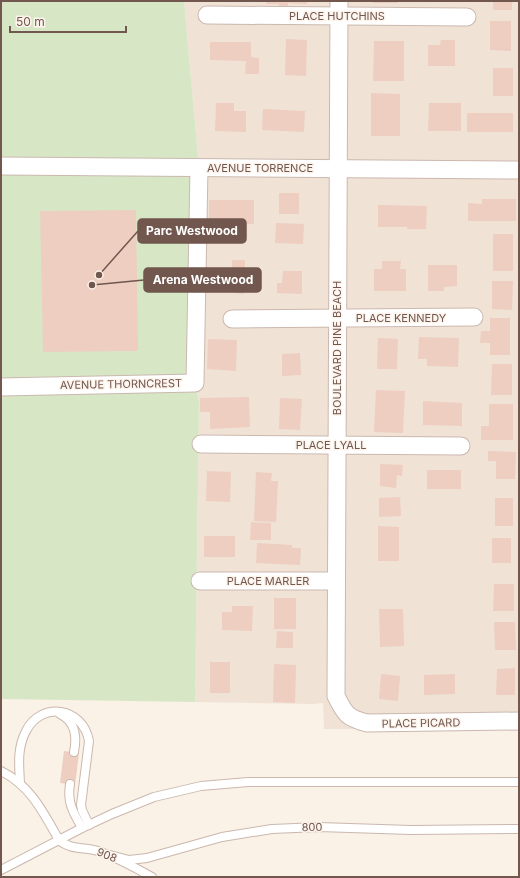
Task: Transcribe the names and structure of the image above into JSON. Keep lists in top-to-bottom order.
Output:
{
  "streets": {
    "street": [
      "PLACE HUTCHINS",
      "AVENUE TORRENCE",
      "PLACE KENNEDY",
      "BOULEVARD PINE BEACH",
      "AVENUE THORNCREST",
      "PLACE LYALL",
      "PLACE MARLER",
      "PLACE PICARD"
    ],
    "lane": ["800", "908"]
  },
  "crossings": [
    ["PLACE HUTCHINS", "BOULEVARD PINE BEACH"],
    ["AVENUE TORRENCE", "BOULEVARD PINE BEACH"],
    ["AVENUE TORRENCE", "AVENUE THORNCREST"],
    ["PLACE KENNEDY", "BOULEVARD PINE BEACH"],
    ["BOULEVARD PINE BEACH", "PLACE LYALL"],
    ["BOULEVARD PINE BEACH", "PLACE MARLER"],
    ["BOULEVARD PINE BEACH", "PLACE PICARD"],
    ["800", "908"]
  ],
  "places": ["Parc Westwood", "Arena Westwood"],
  "scale_bar": "50 m"
}
